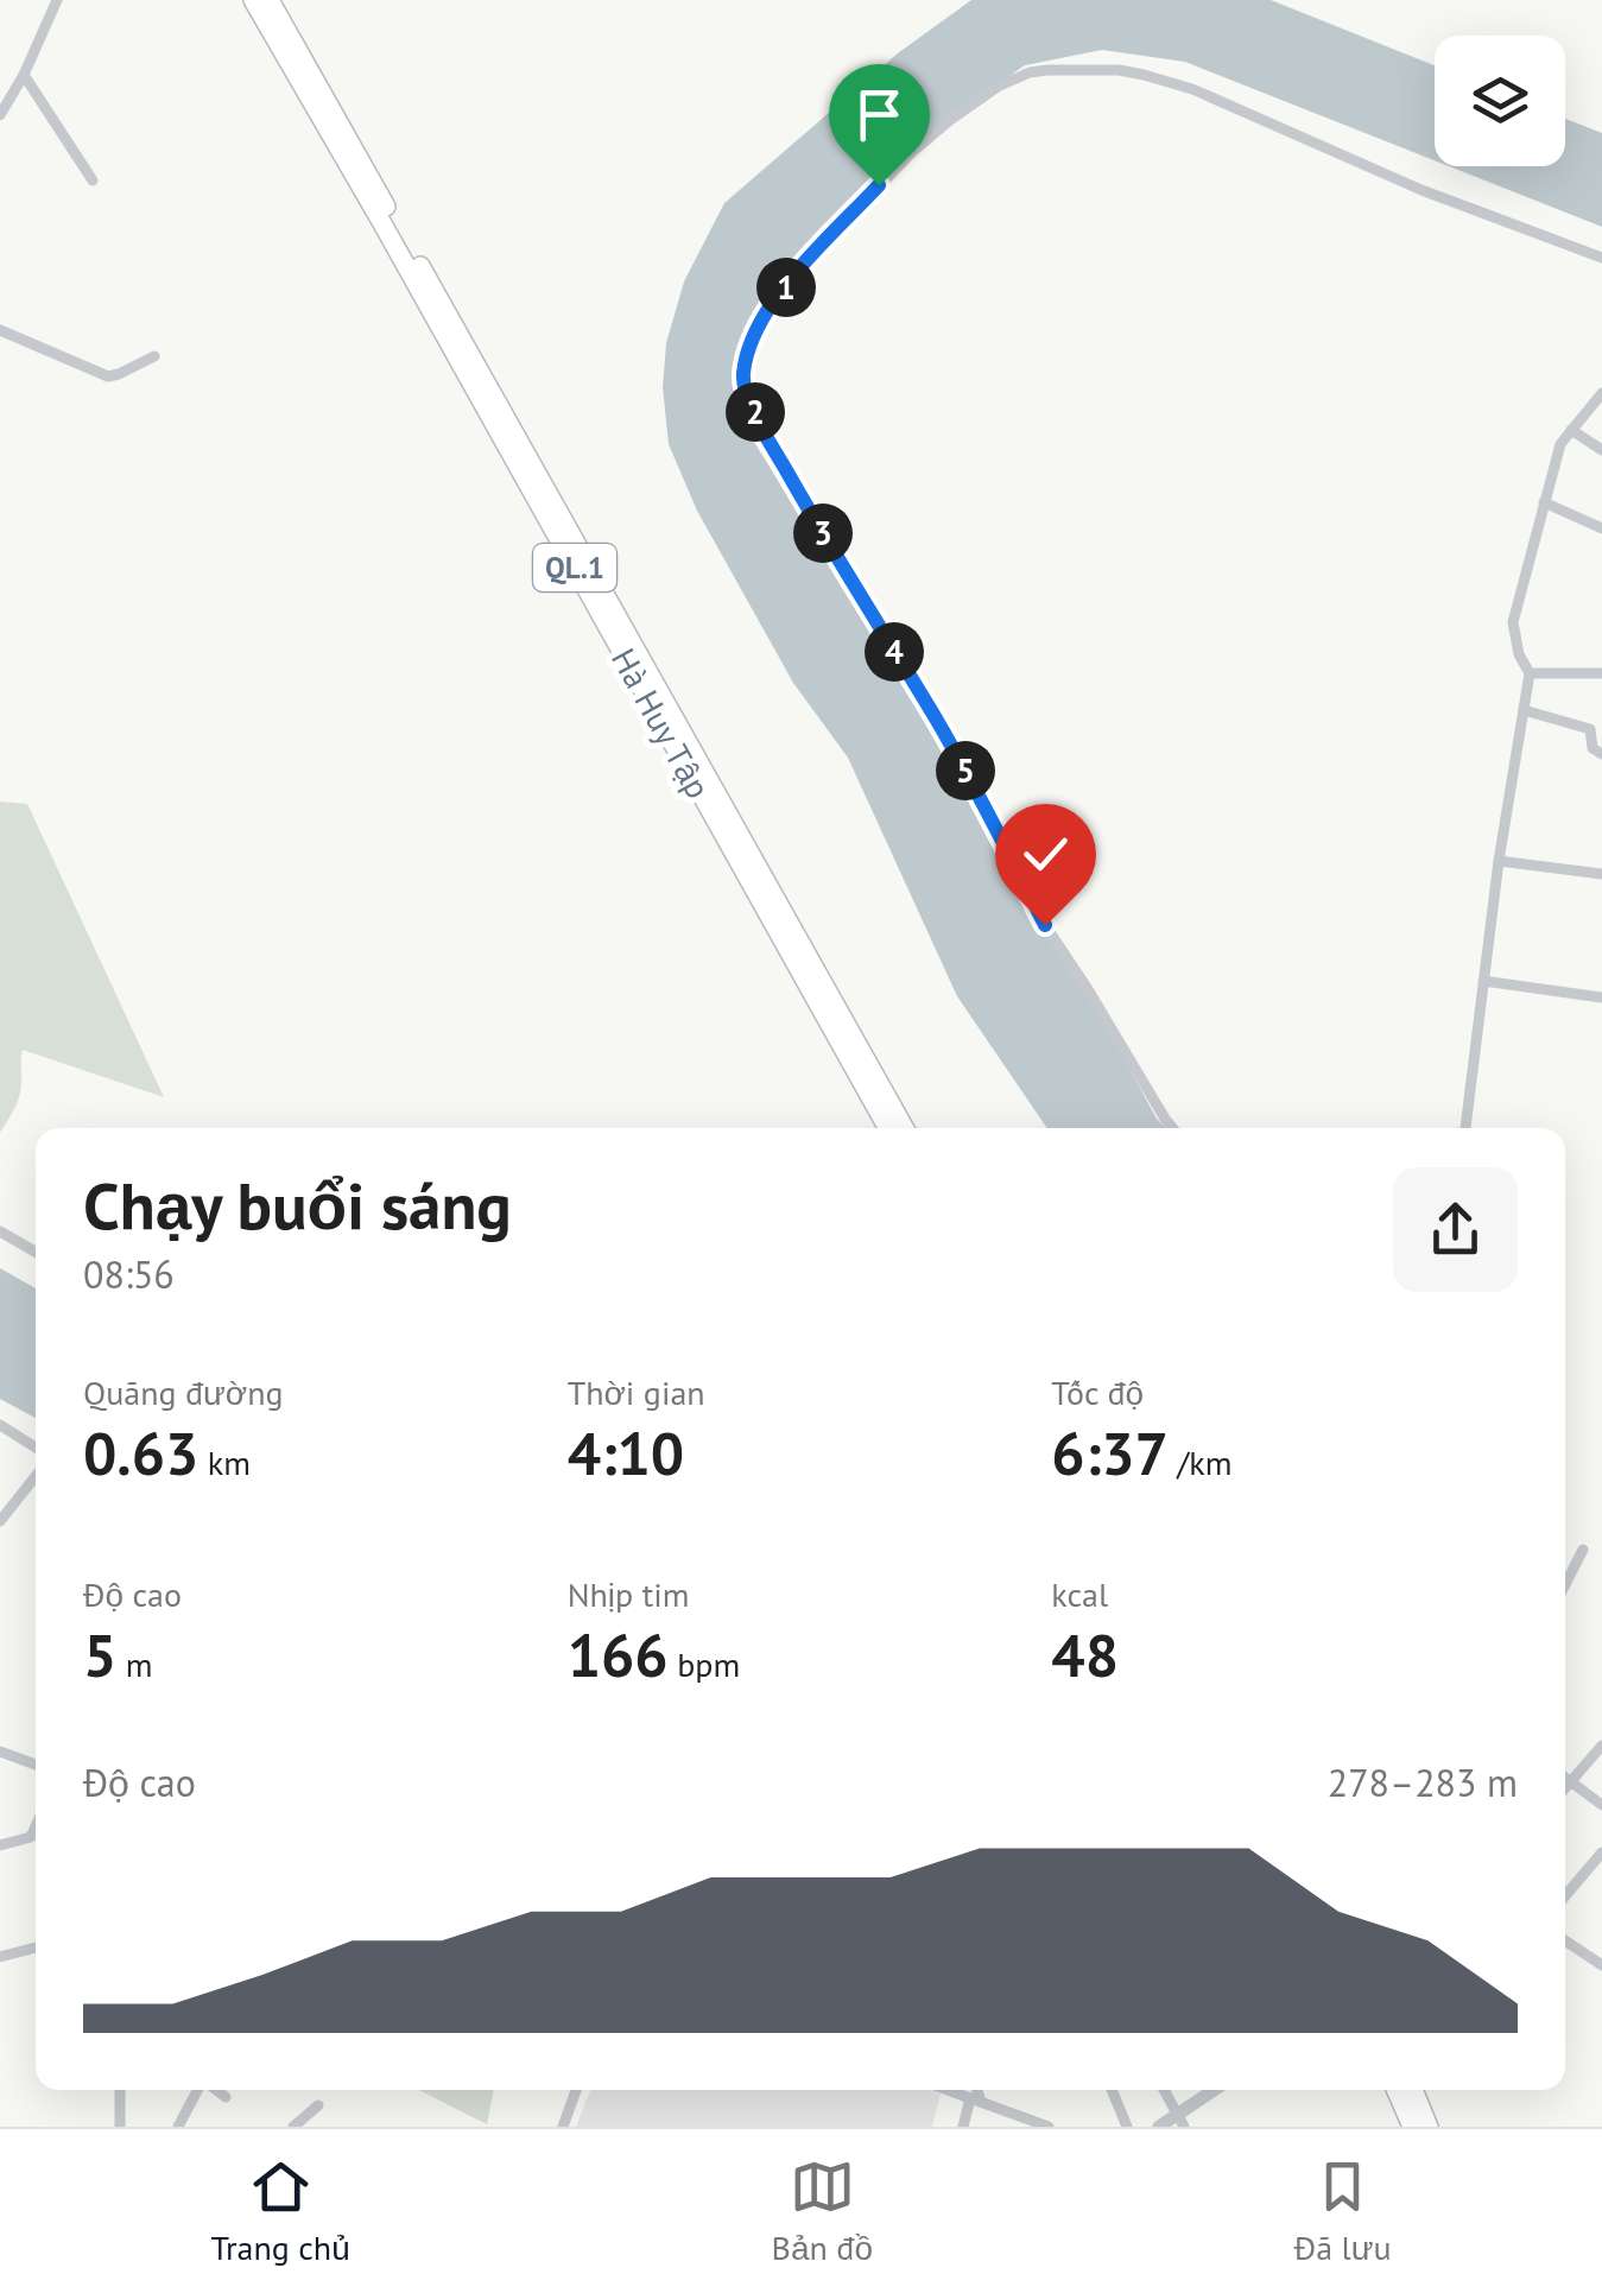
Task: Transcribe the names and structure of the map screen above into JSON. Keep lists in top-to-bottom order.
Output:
{
  "streets": {
    "main road": ["QL.1", "Hà Huy Tập"]
  },
  "page": {
    "pins": [
      "1",
      "2",
      "3",
      "4",
      "5"
    ],
    "heading": ["Chạy buổi sáng", "08:56"],
    "stats": [
      ["Quãng đường", "0.63 km"],
      ["Thời gian", "4:10"],
      ["Tốc độ", "6:37 /km"],
      ["Độ cao", "5 m"],
      ["Nhịp tim", "166 bpm"],
      ["kcal", "48"]
    ],
    "chart": ["Độ cao", "278–283 m"],
    "tabs": ["Trang chủ", "Bản đồ", "Đã lưu"]
  }
}
